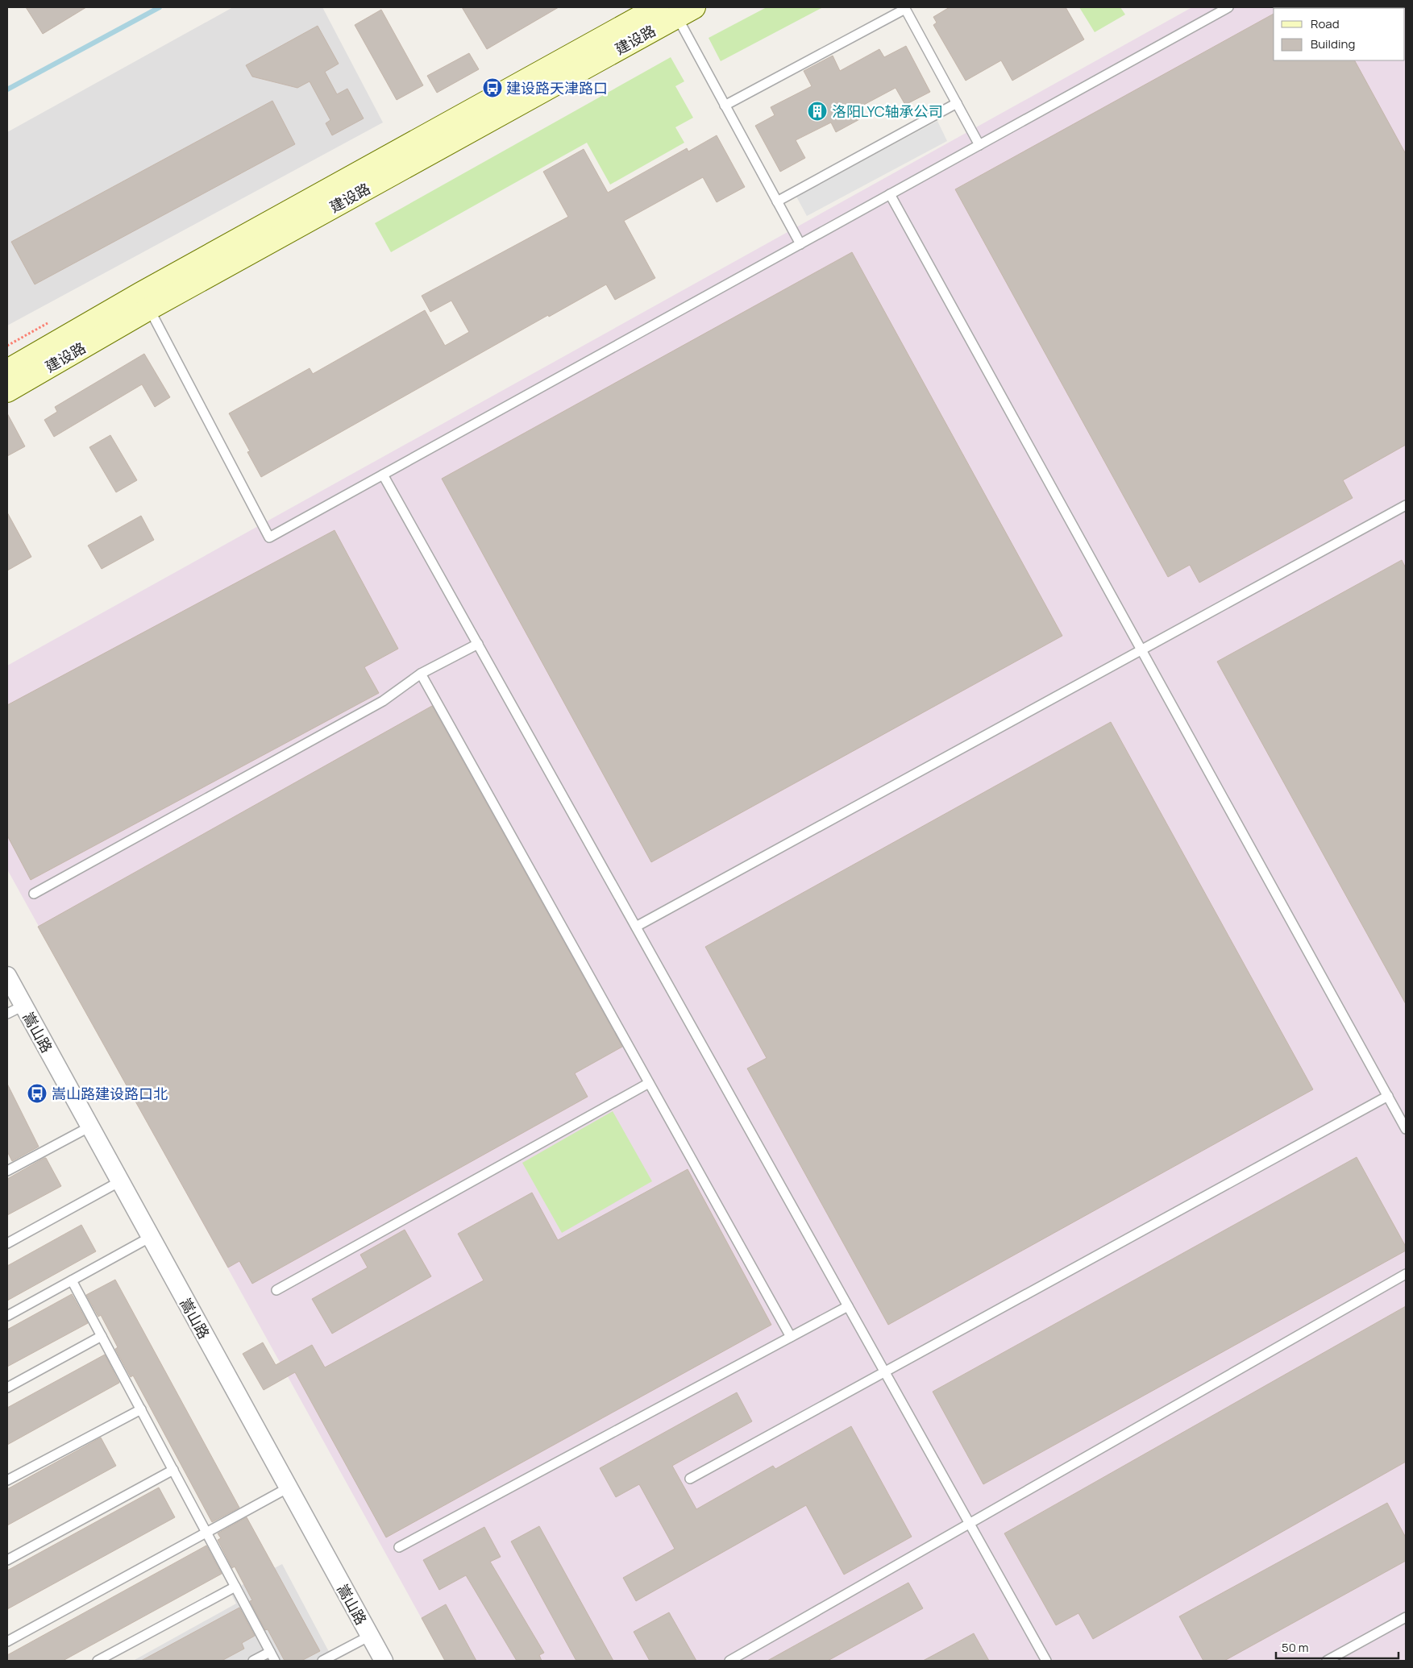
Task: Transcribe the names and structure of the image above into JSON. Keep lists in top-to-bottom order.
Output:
{
  "streets": {
    "street": ["建设路", "嵩山路"]
  },
  "places": {
    "bus stop": ["建设路天津路口", "嵩山路建设路口北"],
    "building": ["洛阳LYC轴承公司"]
  },
  "legend": ["Road", "Building"],
  "scale_bar": "50 m"
}
